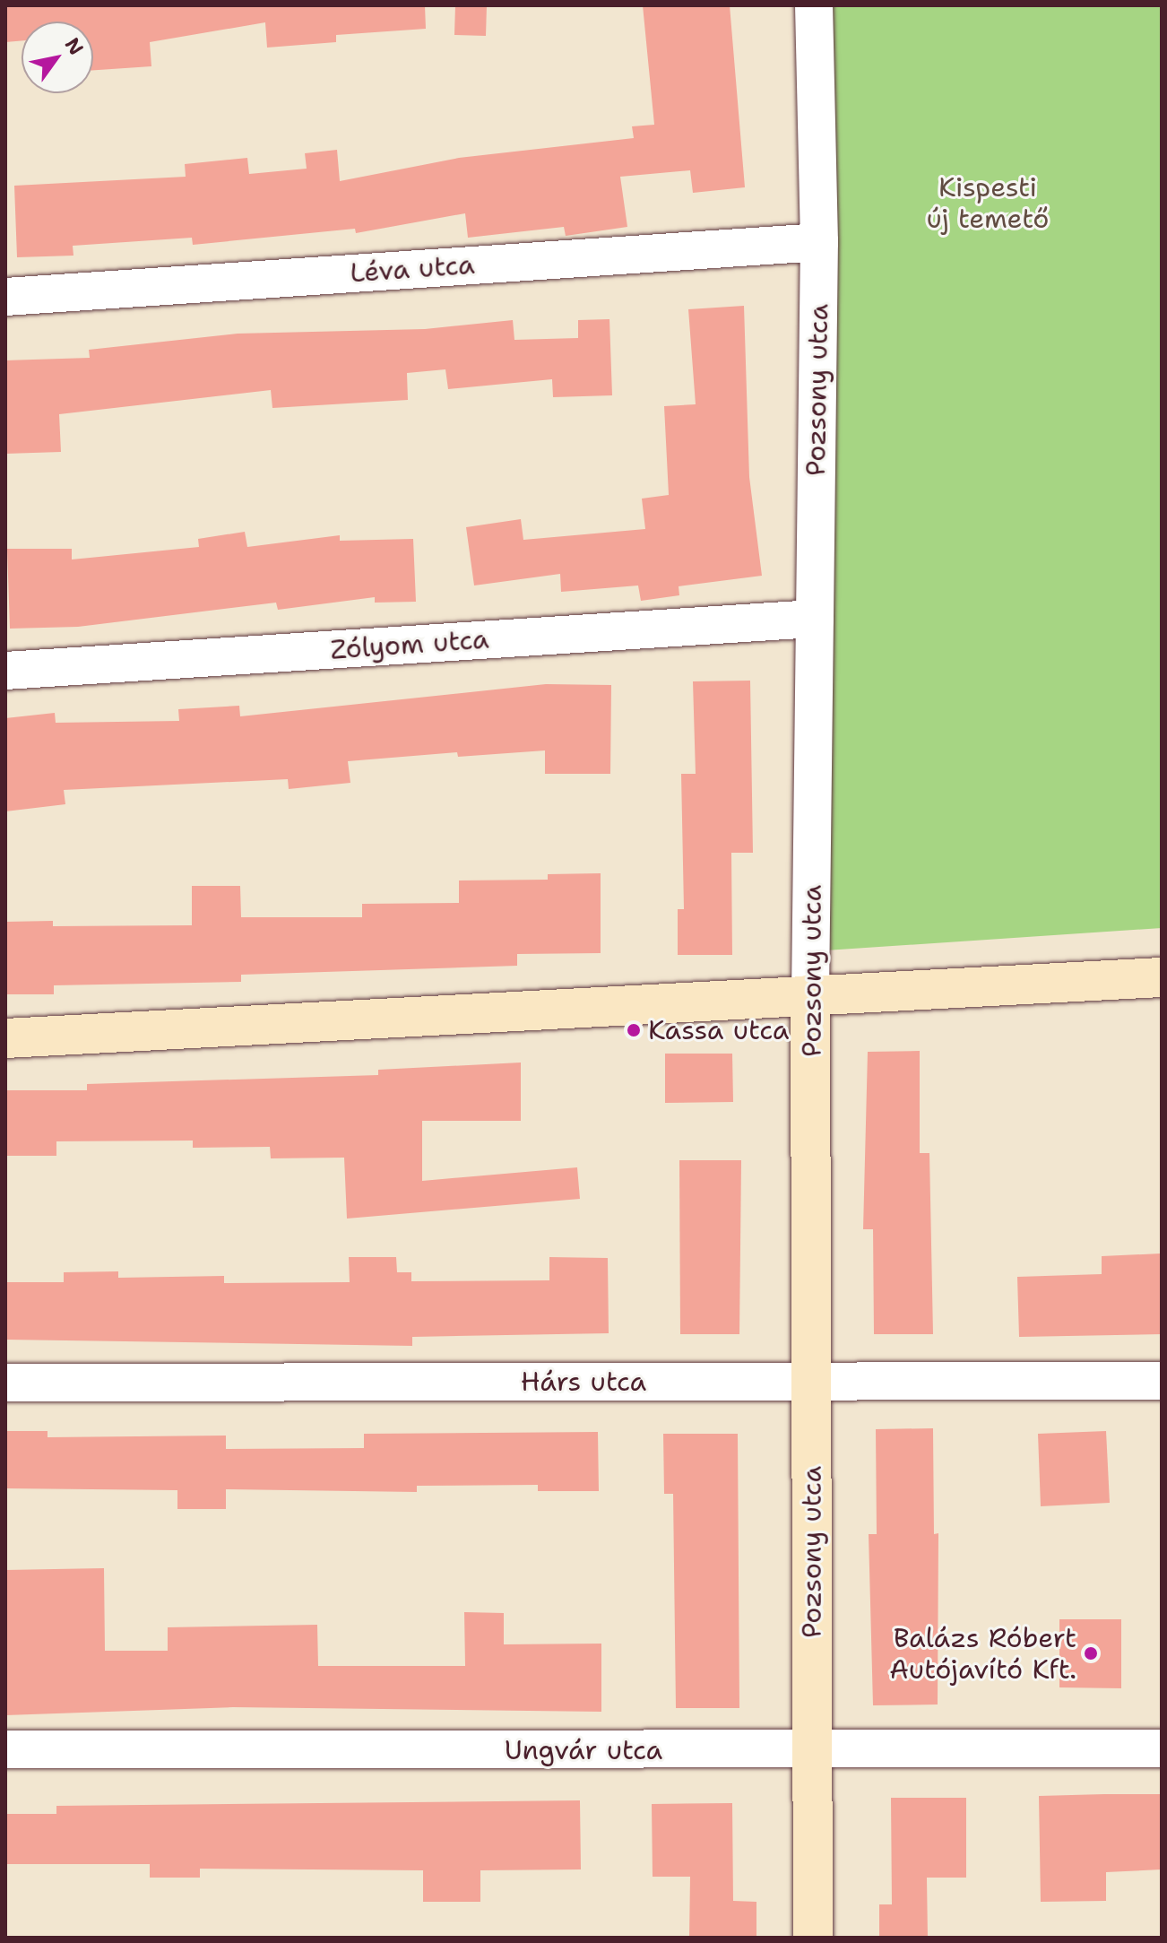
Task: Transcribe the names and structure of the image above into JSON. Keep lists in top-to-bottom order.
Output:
{
  "streets": {
    "street": [
      "Léva utca",
      "Pozsony utca",
      "Zólyom utca",
      "Hárs utca",
      "Ungvár utca"
    ]
  },
  "crossings": [
    ["Léva utca", "Pozsony utca"],
    ["Pozsony utca", "Zólyom utca"],
    ["Pozsony utca", "Hárs utca"],
    ["Pozsony utca", "Ungvár utca"]
  ],
  "parks": ["Kispesti új temető"],
  "places": ["Kassa utca", "Balázs Róbert Autójavító Kft."],
  "north": "top right"
}
